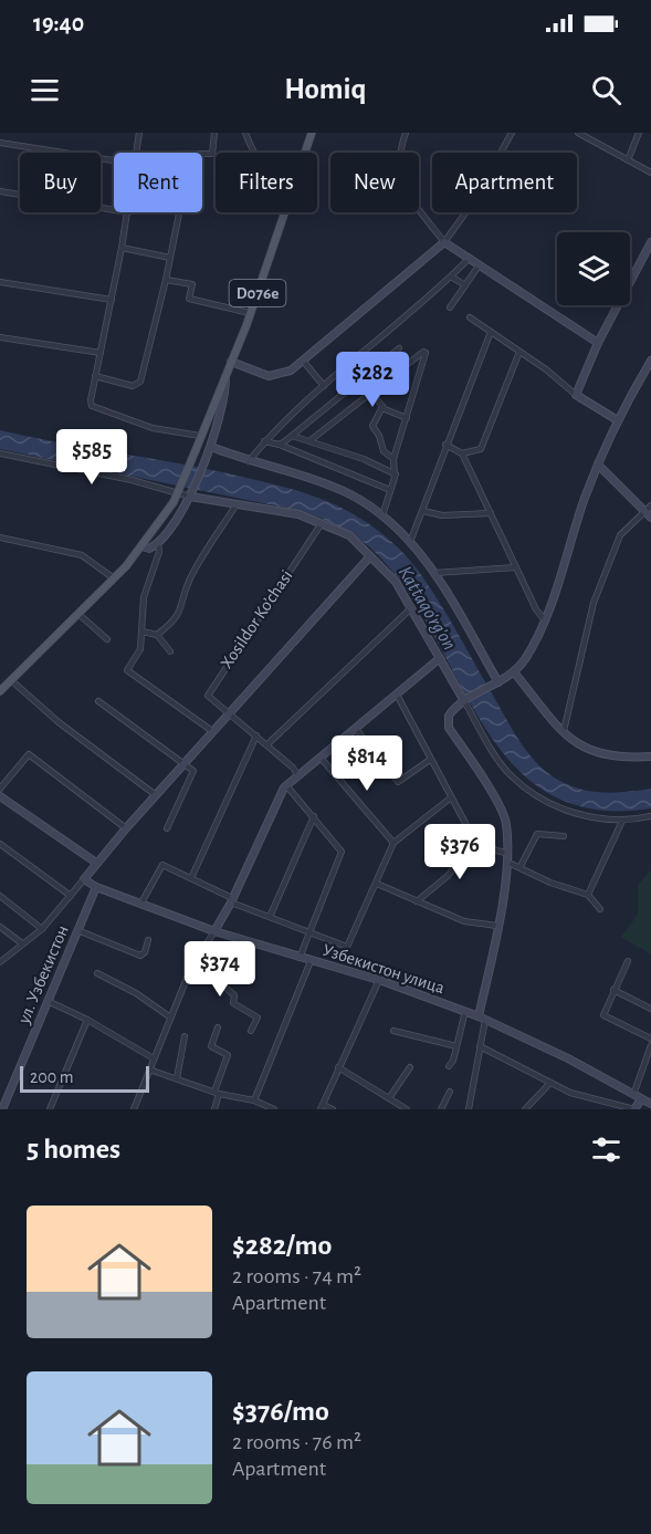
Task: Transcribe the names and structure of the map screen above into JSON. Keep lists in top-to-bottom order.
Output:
{
  "streets": {
    "main road": ["D076e"],
    "street": ["Xosildor Ko’chasi", "Узбекистон улица", "ул. Узбекистон"]
  },
  "crossings": [
    ["Узбекистон улица", "ул. Узбекистон"]
  ],
  "water": ["Kattaqo'rg'on"],
  "scale_bar": "200 m",
  "page": {
    "status": "19:40",
    "header": "Homiq",
    "chip": [
      "Buy",
      "Rent",
      "Filters",
      "New",
      "Apartment"
    ],
    "price": [
      "$282",
      "$585",
      "$814",
      "$376",
      "$374"
    ],
    "scale": "200 m",
    "heading": "5 homes",
    "list": [
      {
        "name": "$282/mo",
        "note": "2 rooms · 74 m² · Apartment"
      },
      {
        "name": "$376/mo",
        "note": "2 rooms · 76 m² · Apartment"
      }
    ]
  }
}
